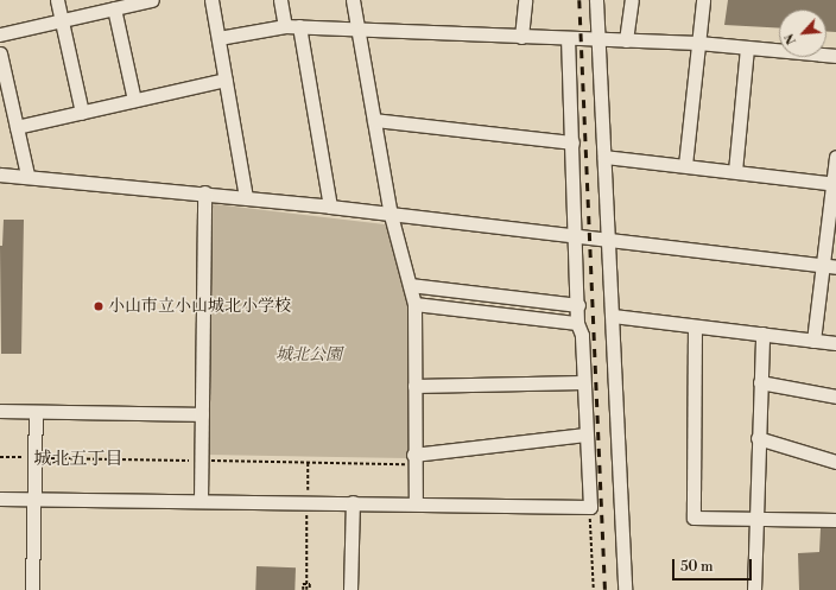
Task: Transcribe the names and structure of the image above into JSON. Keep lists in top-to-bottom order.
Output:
{
  "districts": ["城北五丁目"],
  "parks": ["城北公園"],
  "places": ["小山市立小山城北小学校"],
  "scale_bar": "50 m",
  "north": "bottom left"
}
